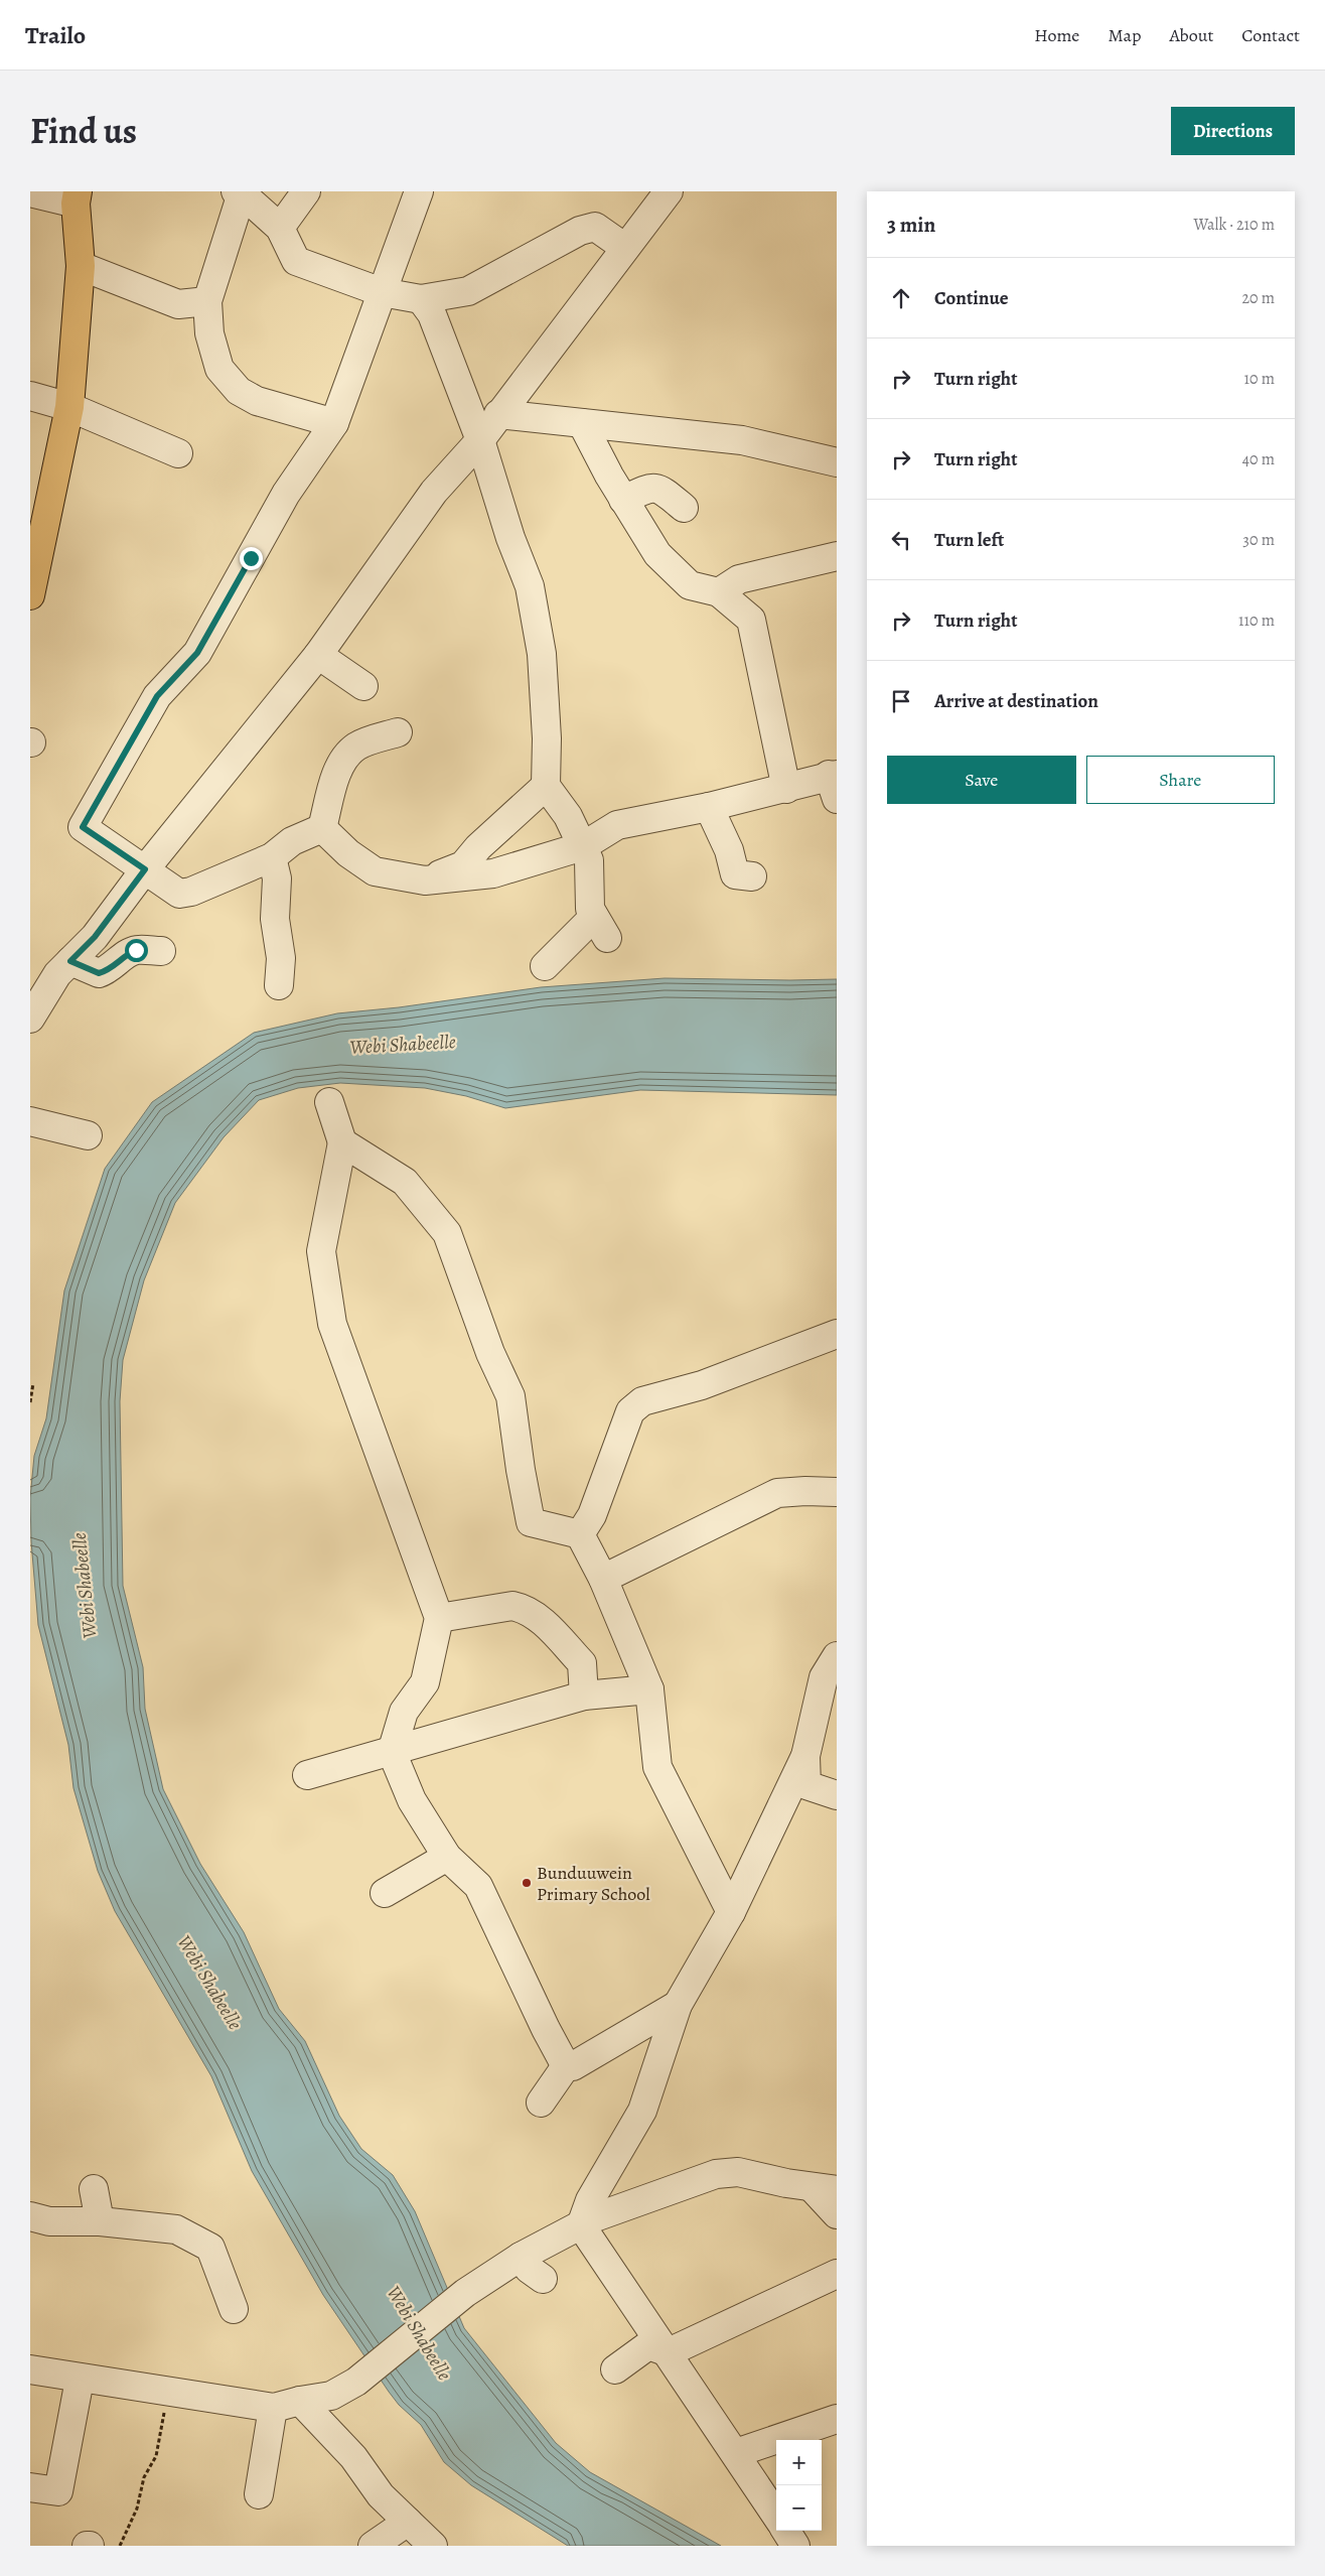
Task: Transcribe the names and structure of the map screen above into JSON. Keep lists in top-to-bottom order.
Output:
{
  "water": ["Webi Shabeelle"],
  "places": ["Bunduuwein Primary School"],
  "page": {
    "header": "Trailo",
    "nav": [
      "Home",
      "Map",
      "About",
      "Contact"
    ],
    "title": "Find us",
    "buttons": [
      "Directions",
      ["Save", "Share"]
    ],
    "heading": ["3 min", "Walk · 210 m"],
    "list": [
      ["Continue", "20 m"],
      ["Turn right", "10 m"],
      ["Turn right", "40 m"],
      ["Turn left", "30 m"],
      ["Turn right", "110 m"],
      "Arrive at destination"
    ],
    "map_buttons": ["+", "−"]
  }
}
